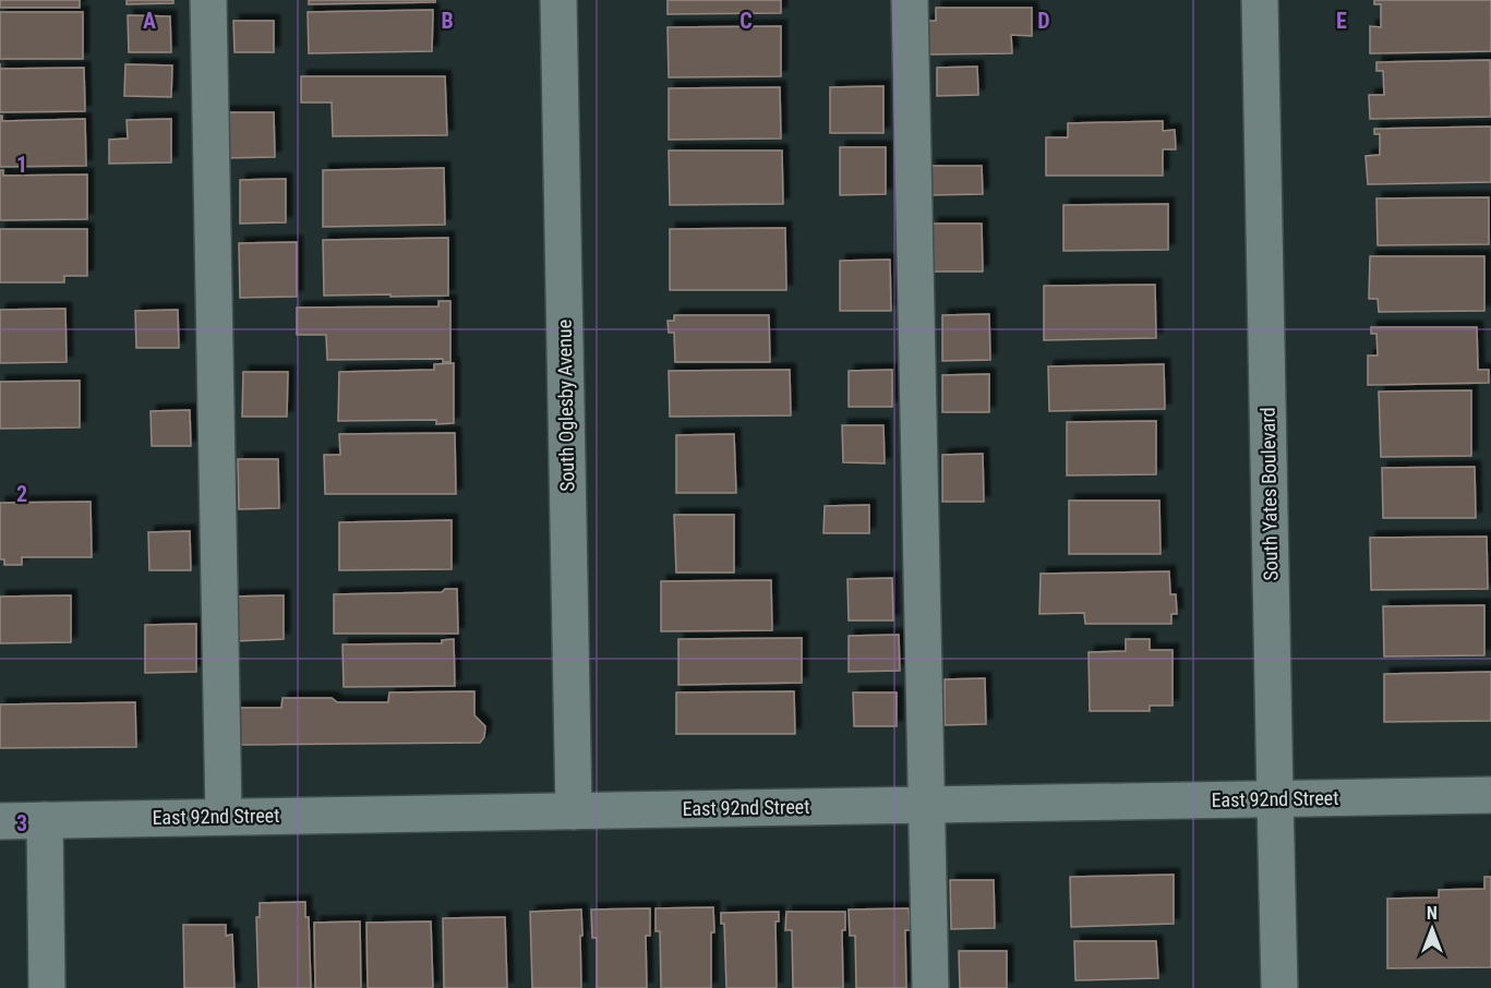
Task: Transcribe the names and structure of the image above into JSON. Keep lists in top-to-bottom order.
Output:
{
  "streets": {
    "street": ["South Oglesby Avenue", "South Yates Boulevard", "East 92nd Street"]
  },
  "crossings": [
    ["South Oglesby Avenue", "East 92nd Street"],
    ["South Yates Boulevard", "East 92nd Street"]
  ],
  "north": "top",
  "grid": {
    "columns": [
      "A",
      "B",
      "C",
      "D",
      "E"
    ],
    "rows": ["1", "2", "3"]
  }
}
